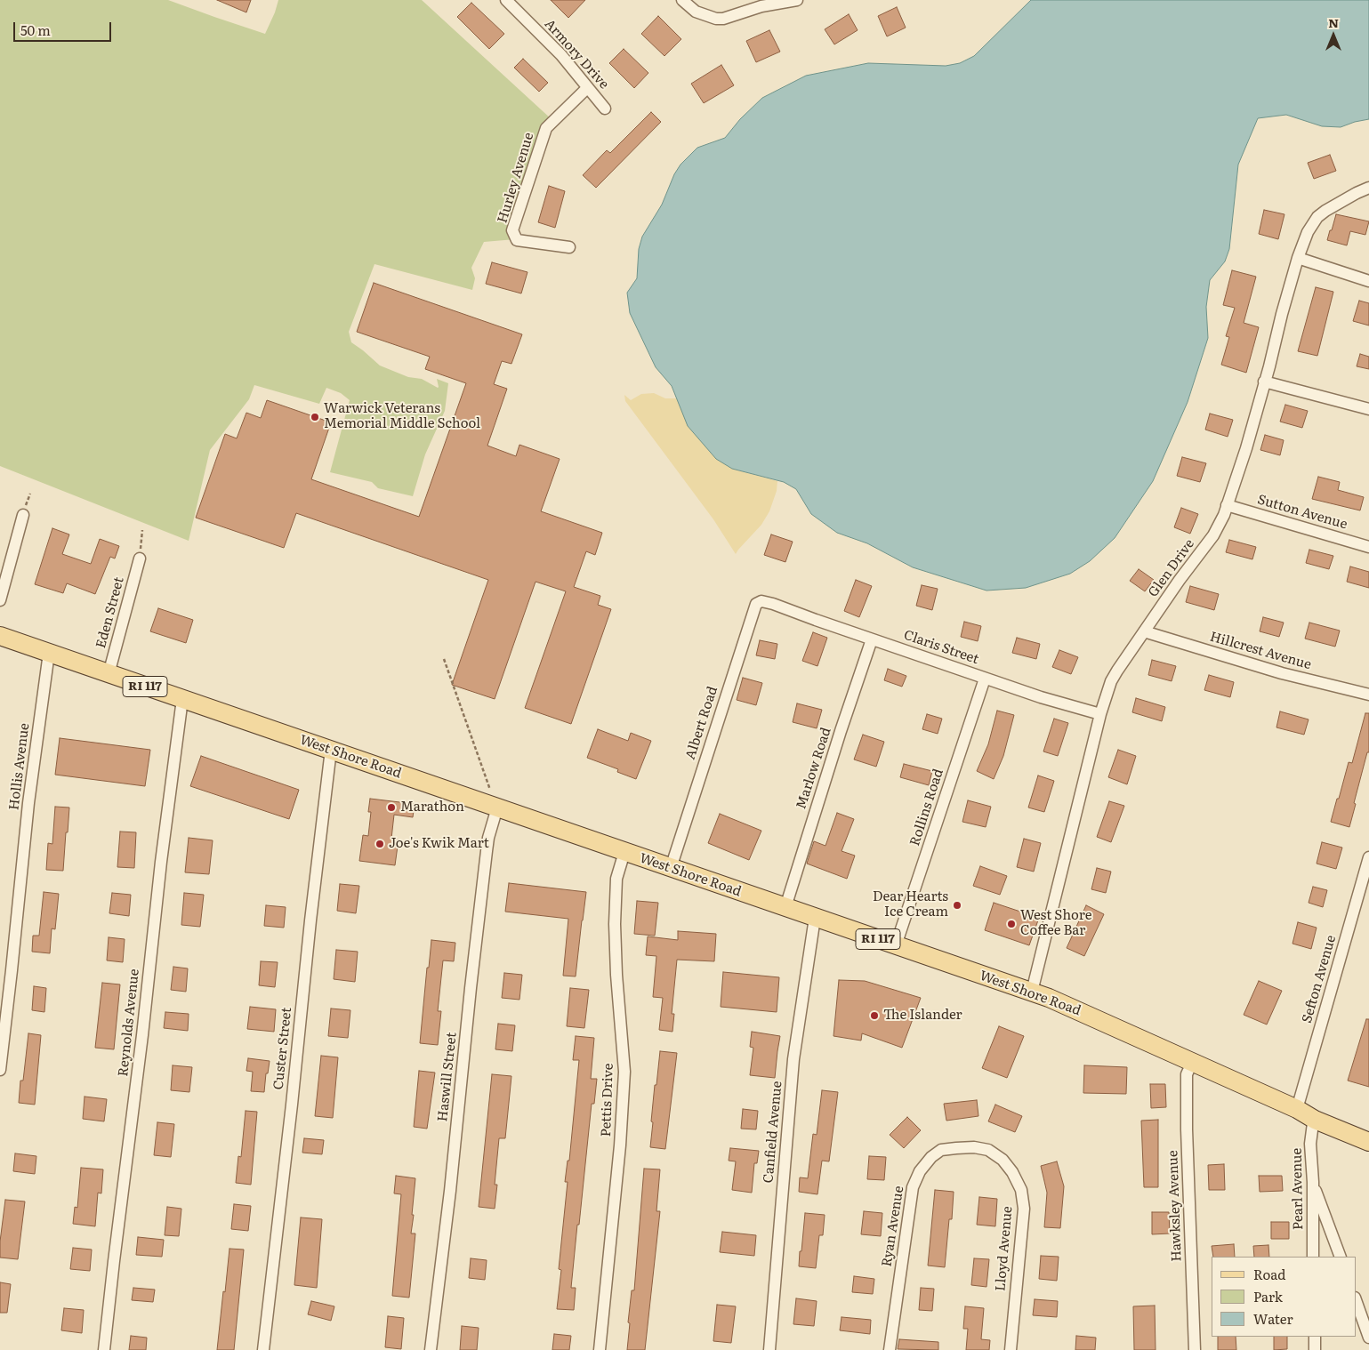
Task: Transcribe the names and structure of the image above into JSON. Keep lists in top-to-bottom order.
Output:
{
  "streets": {
    "main road": ["RI 117", "West Shore Road"],
    "street": [
      "Armory Drive",
      "Hurley Avenue",
      "Sutton Avenue",
      "Glen Drive",
      "Eden Street",
      "Claris Street",
      "Hillcrest Avenue",
      "Albert Road",
      "Hollis Avenue",
      "Marlow Road",
      "Rollins Road",
      "Sefton Avenue",
      "Reynolds Avenue",
      "Custer Street",
      "Haswill Street",
      "Pettis Drive",
      "Canfield Avenue",
      "Pearl Avenue",
      "Hawksley Avenue",
      "Ryan Avenue",
      "Lloyd Avenue"
    ]
  },
  "crossings": [
    ["Armory Drive", "Hurley Avenue"],
    ["Sutton Avenue", "Glen Drive"],
    ["Glen Drive", "Claris Street"],
    ["Glen Drive", "Hillcrest Avenue"],
    ["Glen Drive", "West Shore Road"],
    ["Eden Street", "West Shore Road"],
    ["Claris Street", "Albert Road"],
    ["Claris Street", "Marlow Road"],
    ["Claris Street", "Rollins Road"],
    ["Albert Road", "West Shore Road"],
    ["West Shore Road", "Hollis Avenue"],
    ["West Shore Road", "Marlow Road"],
    ["West Shore Road", "Rollins Road"],
    ["West Shore Road", "Sefton Avenue"],
    ["West Shore Road", "Reynolds Avenue"],
    ["West Shore Road", "Custer Street"],
    ["West Shore Road", "Haswill Street"],
    ["West Shore Road", "Pettis Drive"],
    ["West Shore Road", "Canfield Avenue"],
    ["West Shore Road", "Pearl Avenue"],
    ["West Shore Road", "Hawksley Avenue"],
    ["Ryan Avenue", "Lloyd Avenue"]
  ],
  "places": [
    "Warwick Veterans Memorial Middle School",
    "Marathon",
    "Joe's Kwik Mart",
    "Dear Hearts Ice Cream",
    "West Shore Coffee Bar",
    "The Islander"
  ],
  "legend": ["Road", "Park", "Water"],
  "scale_bar": "50 m",
  "north": "top"
}
